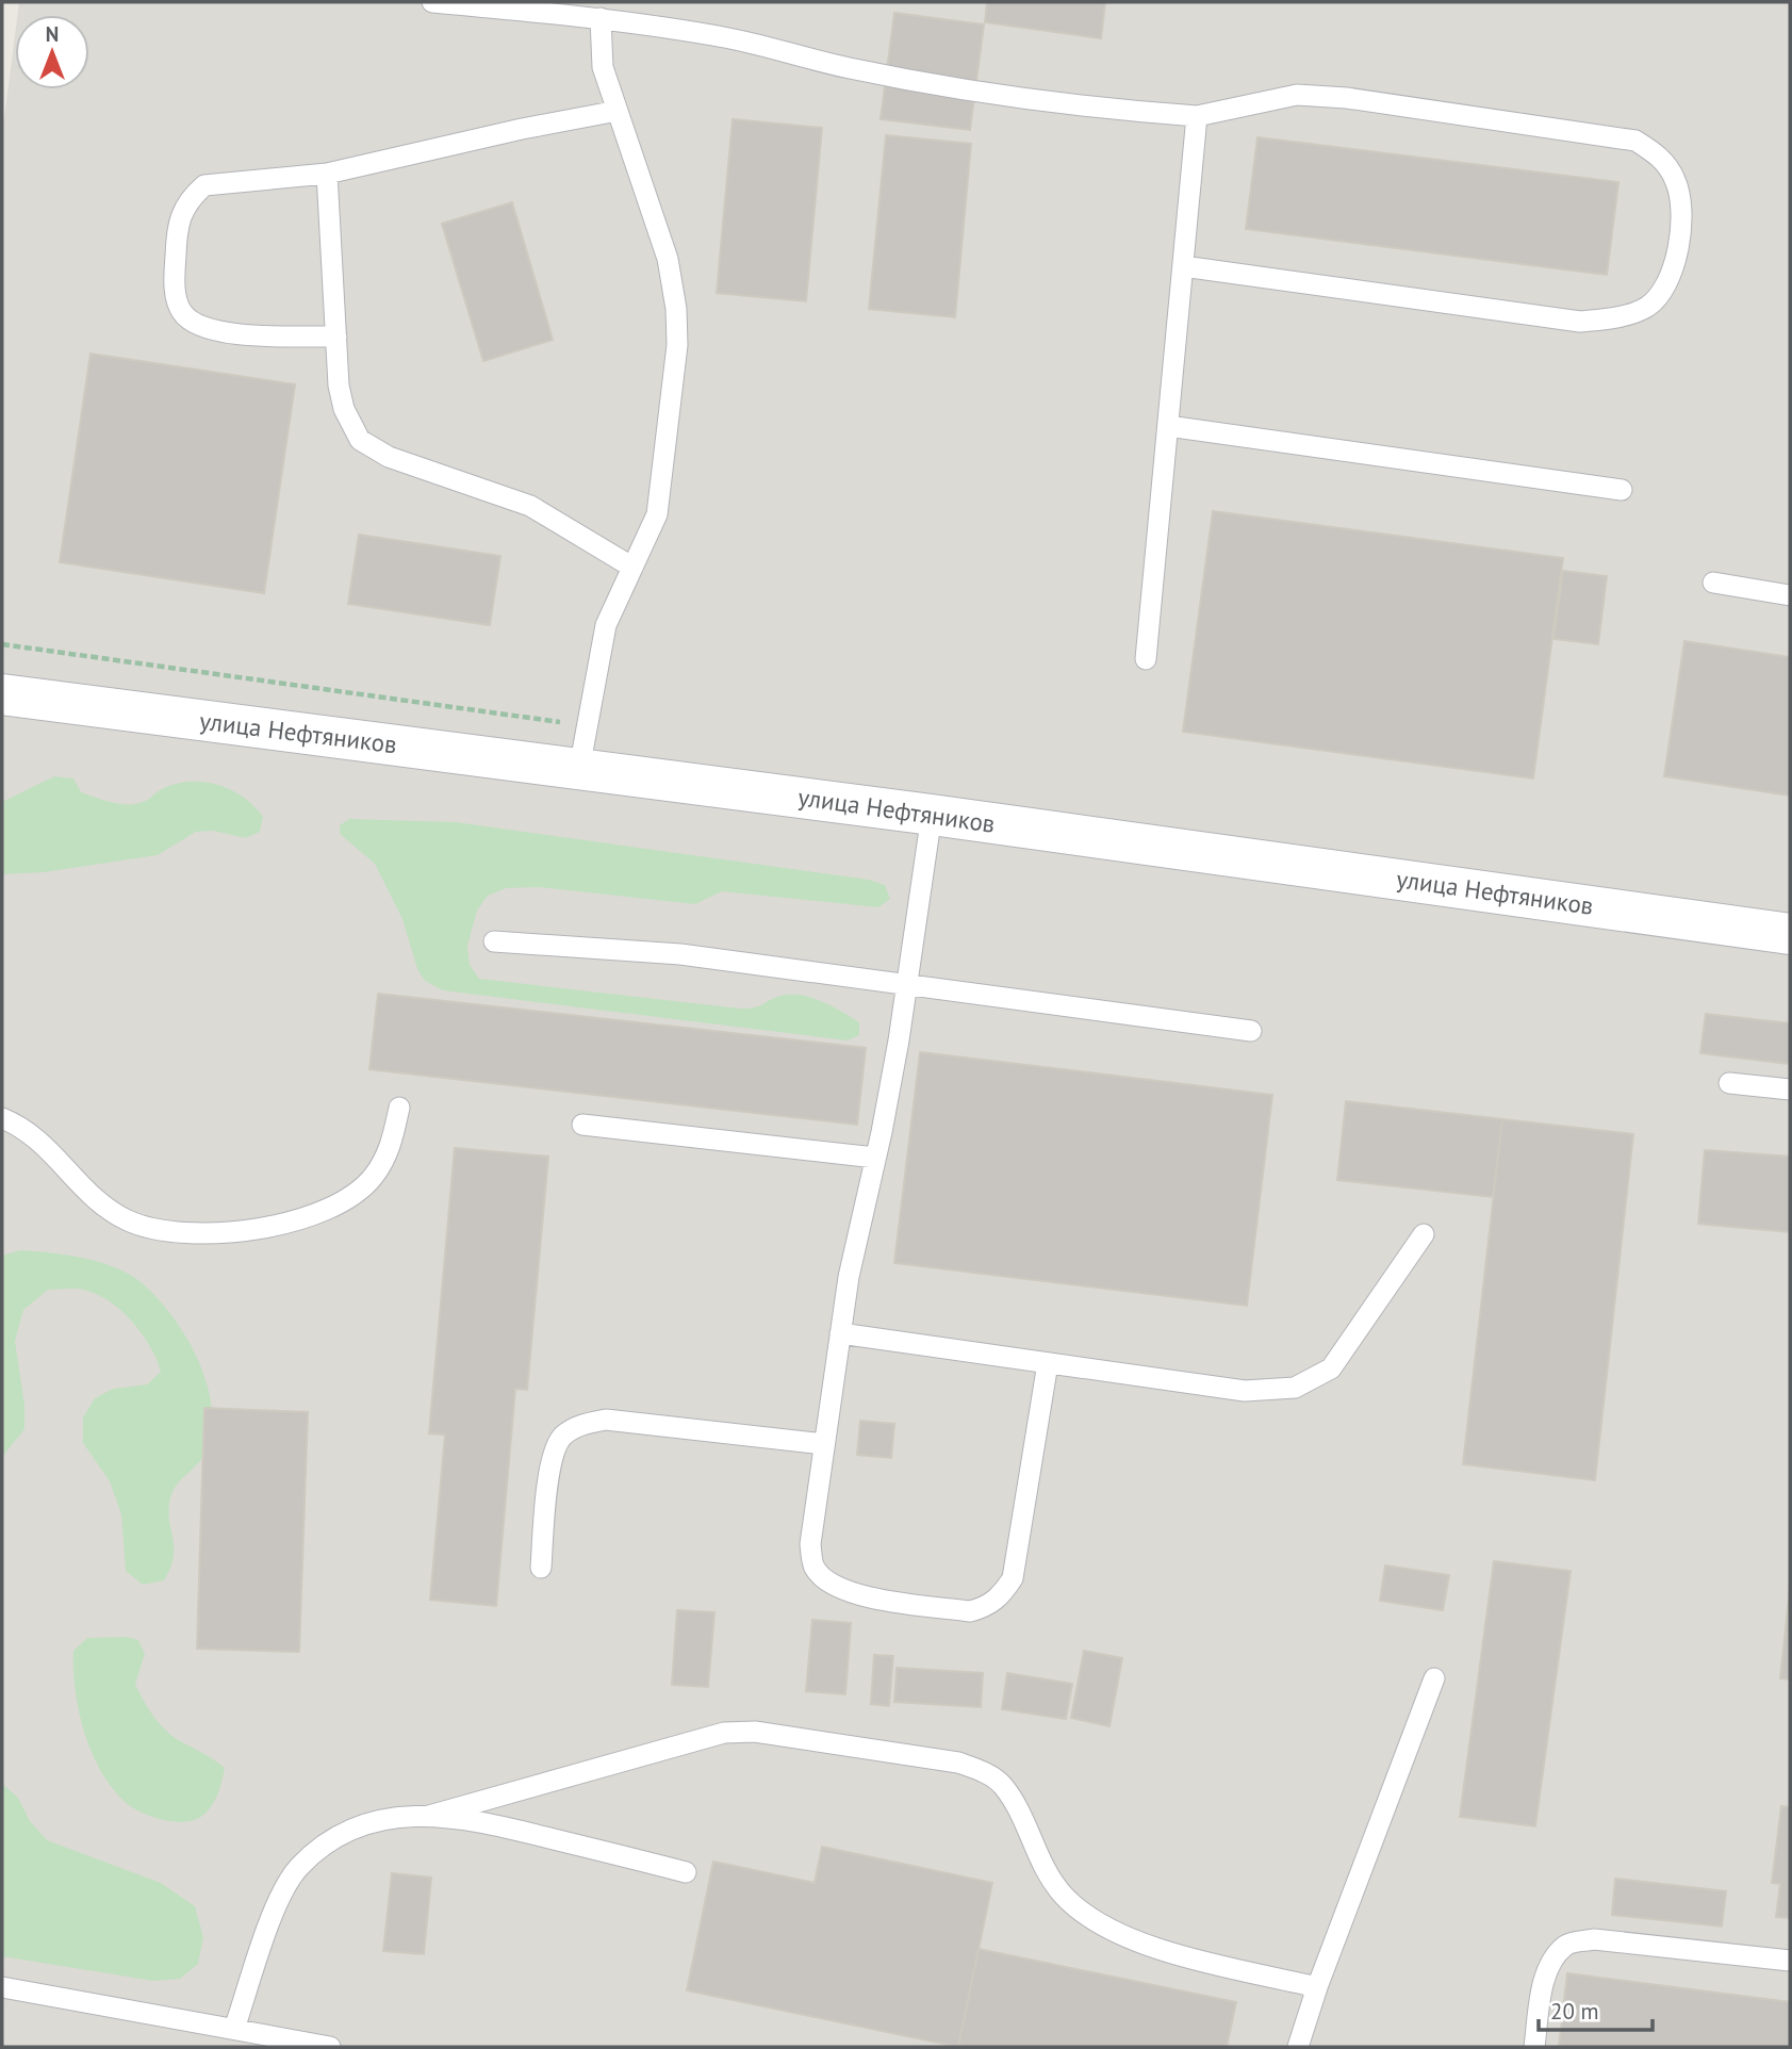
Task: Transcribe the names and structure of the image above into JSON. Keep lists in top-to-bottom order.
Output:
{
  "streets": {
    "street": ["улица Нефтяников"]
  },
  "scale_bar": "20 m",
  "north": "top"
}
